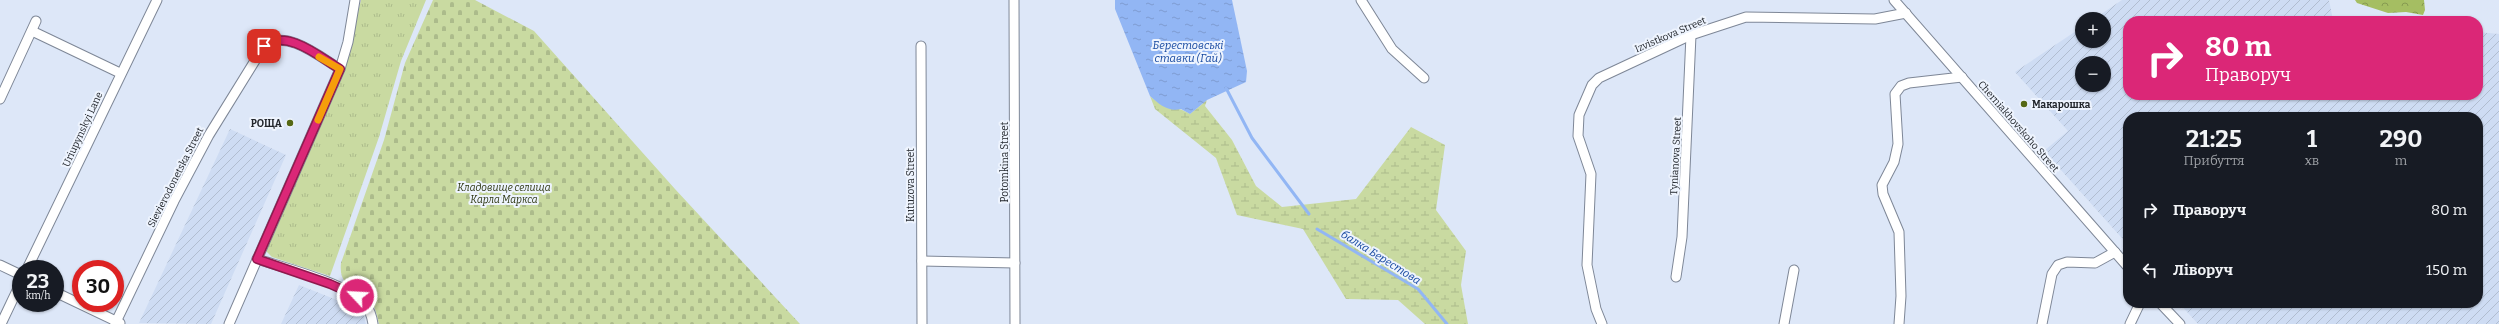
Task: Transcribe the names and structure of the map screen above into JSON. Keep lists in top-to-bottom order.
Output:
{
  "streets": {
    "street": [
      "Izvistkova Street",
      "Cherniakhovskoho Street",
      "Uriupynskyi Lane",
      "Tynianova Street",
      "Potomkina Street",
      "Sievierodonetska Street",
      "Kutuzova Street"
    ]
  },
  "crossings": [
    ["Izvistkova Street", "Cherniakhovskoho Street"],
    ["Izvistkova Street", "Tynianova Street"]
  ],
  "water": ["Берестовські ставки (Гай)", "балка Берестова"],
  "parks": ["Кладовище селища Карла Маркса"],
  "places": ["Макарошка", "РОЩА"],
  "page": {
    "map_buttons": ["+", "−"],
    "turn": ["80 m", "Праворуч"],
    "eta": [
      "21:25",
      "Прибуття",
      "1",
      "хв",
      "290",
      "m"
    ],
    "list": [
      {
        "name": "Праворуч",
        "value": "80 m"
      },
      {
        "name": "Ліворуч",
        "value": "150 m"
      }
    ],
    "speed": "23 km/h",
    "limit": "30"
  }
}
